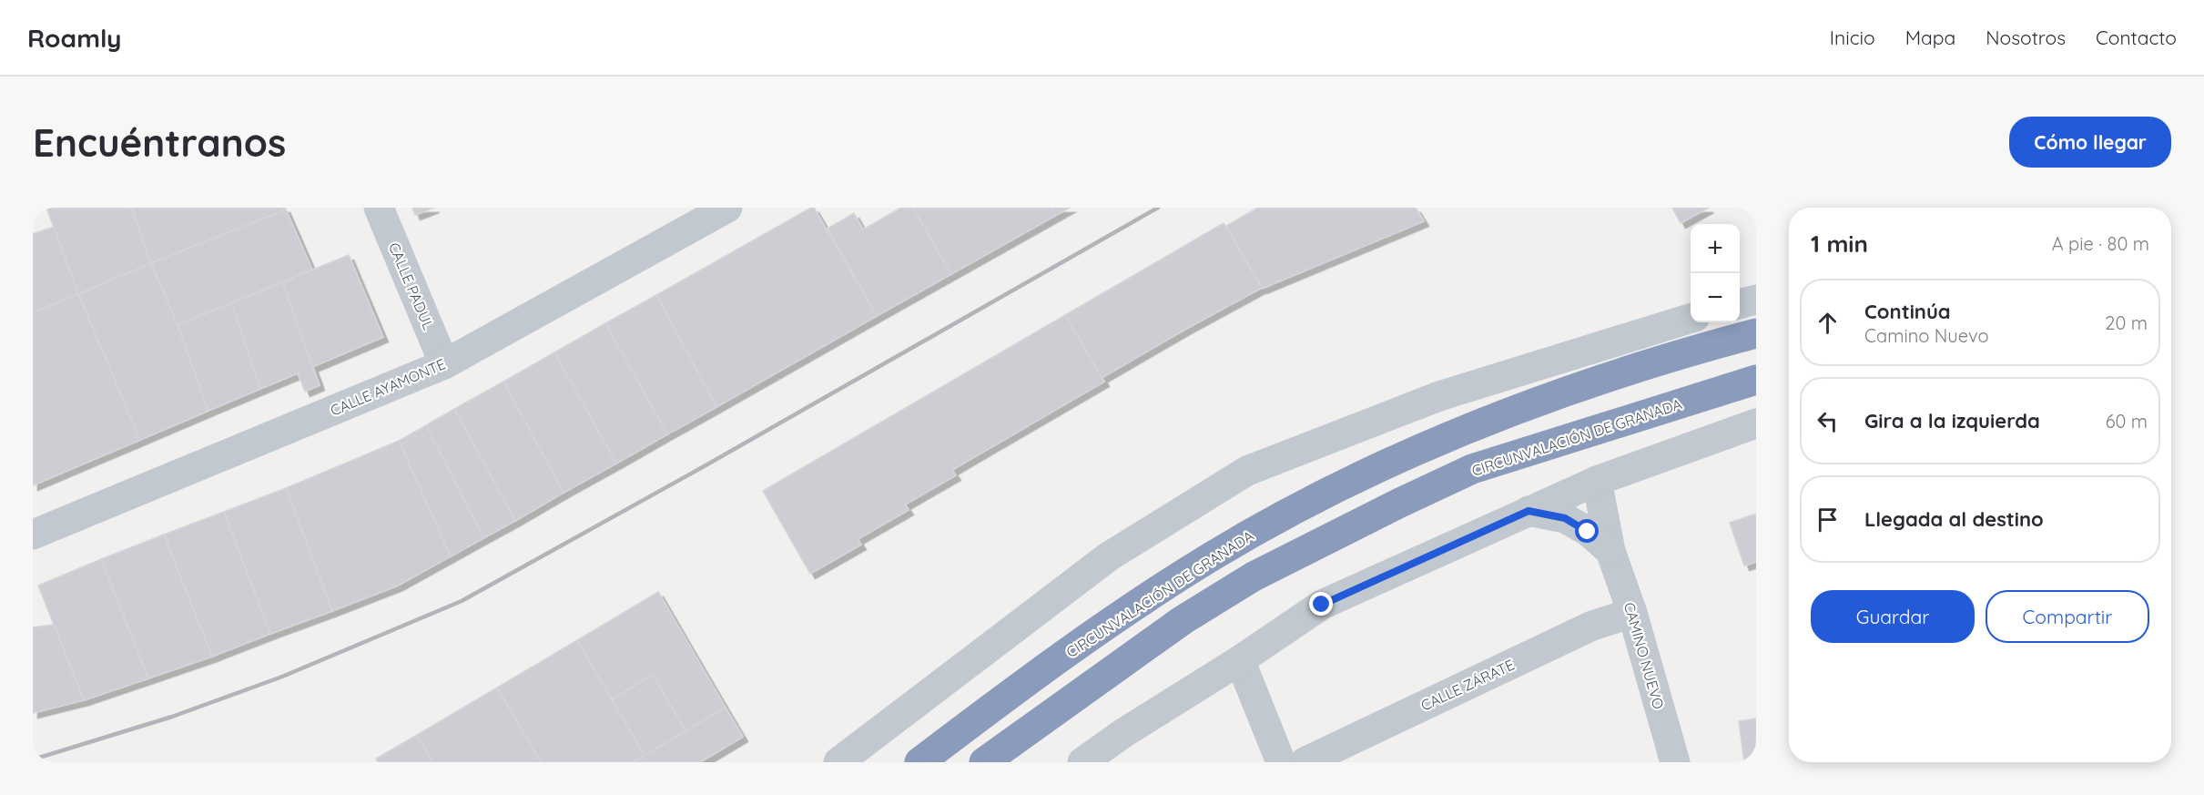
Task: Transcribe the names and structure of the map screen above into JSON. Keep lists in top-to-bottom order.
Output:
{
  "streets": {
    "highway": ["CIRCUNVALACIÓN DE GRANADA"],
    "street": [
      "CALLE PADUL",
      "CALLE AYAMONTE",
      "CAMINO NUEVO",
      "CALLE ZÁRATE"
    ]
  },
  "crossings": [
    ["CALLE PADUL", "CALLE AYAMONTE"],
    ["CAMINO NUEVO", "CALLE ZÁRATE"]
  ],
  "page": {
    "header": "Roamly",
    "nav": [
      "Inicio",
      "Mapa",
      "Nosotros",
      "Contacto"
    ],
    "buttons": [
      "Cómo llegar",
      ["Guardar", "Compartir"]
    ],
    "title": "Encuéntranos",
    "heading": ["1 min", "A pie · 80 m"],
    "map_buttons": ["+", "−"],
    "list": [
      ["Continúa", "Camino Nuevo", "20 m"],
      ["Gira a la izquierda", "60 m"],
      "Llegada al destino"
    ]
  }
}
